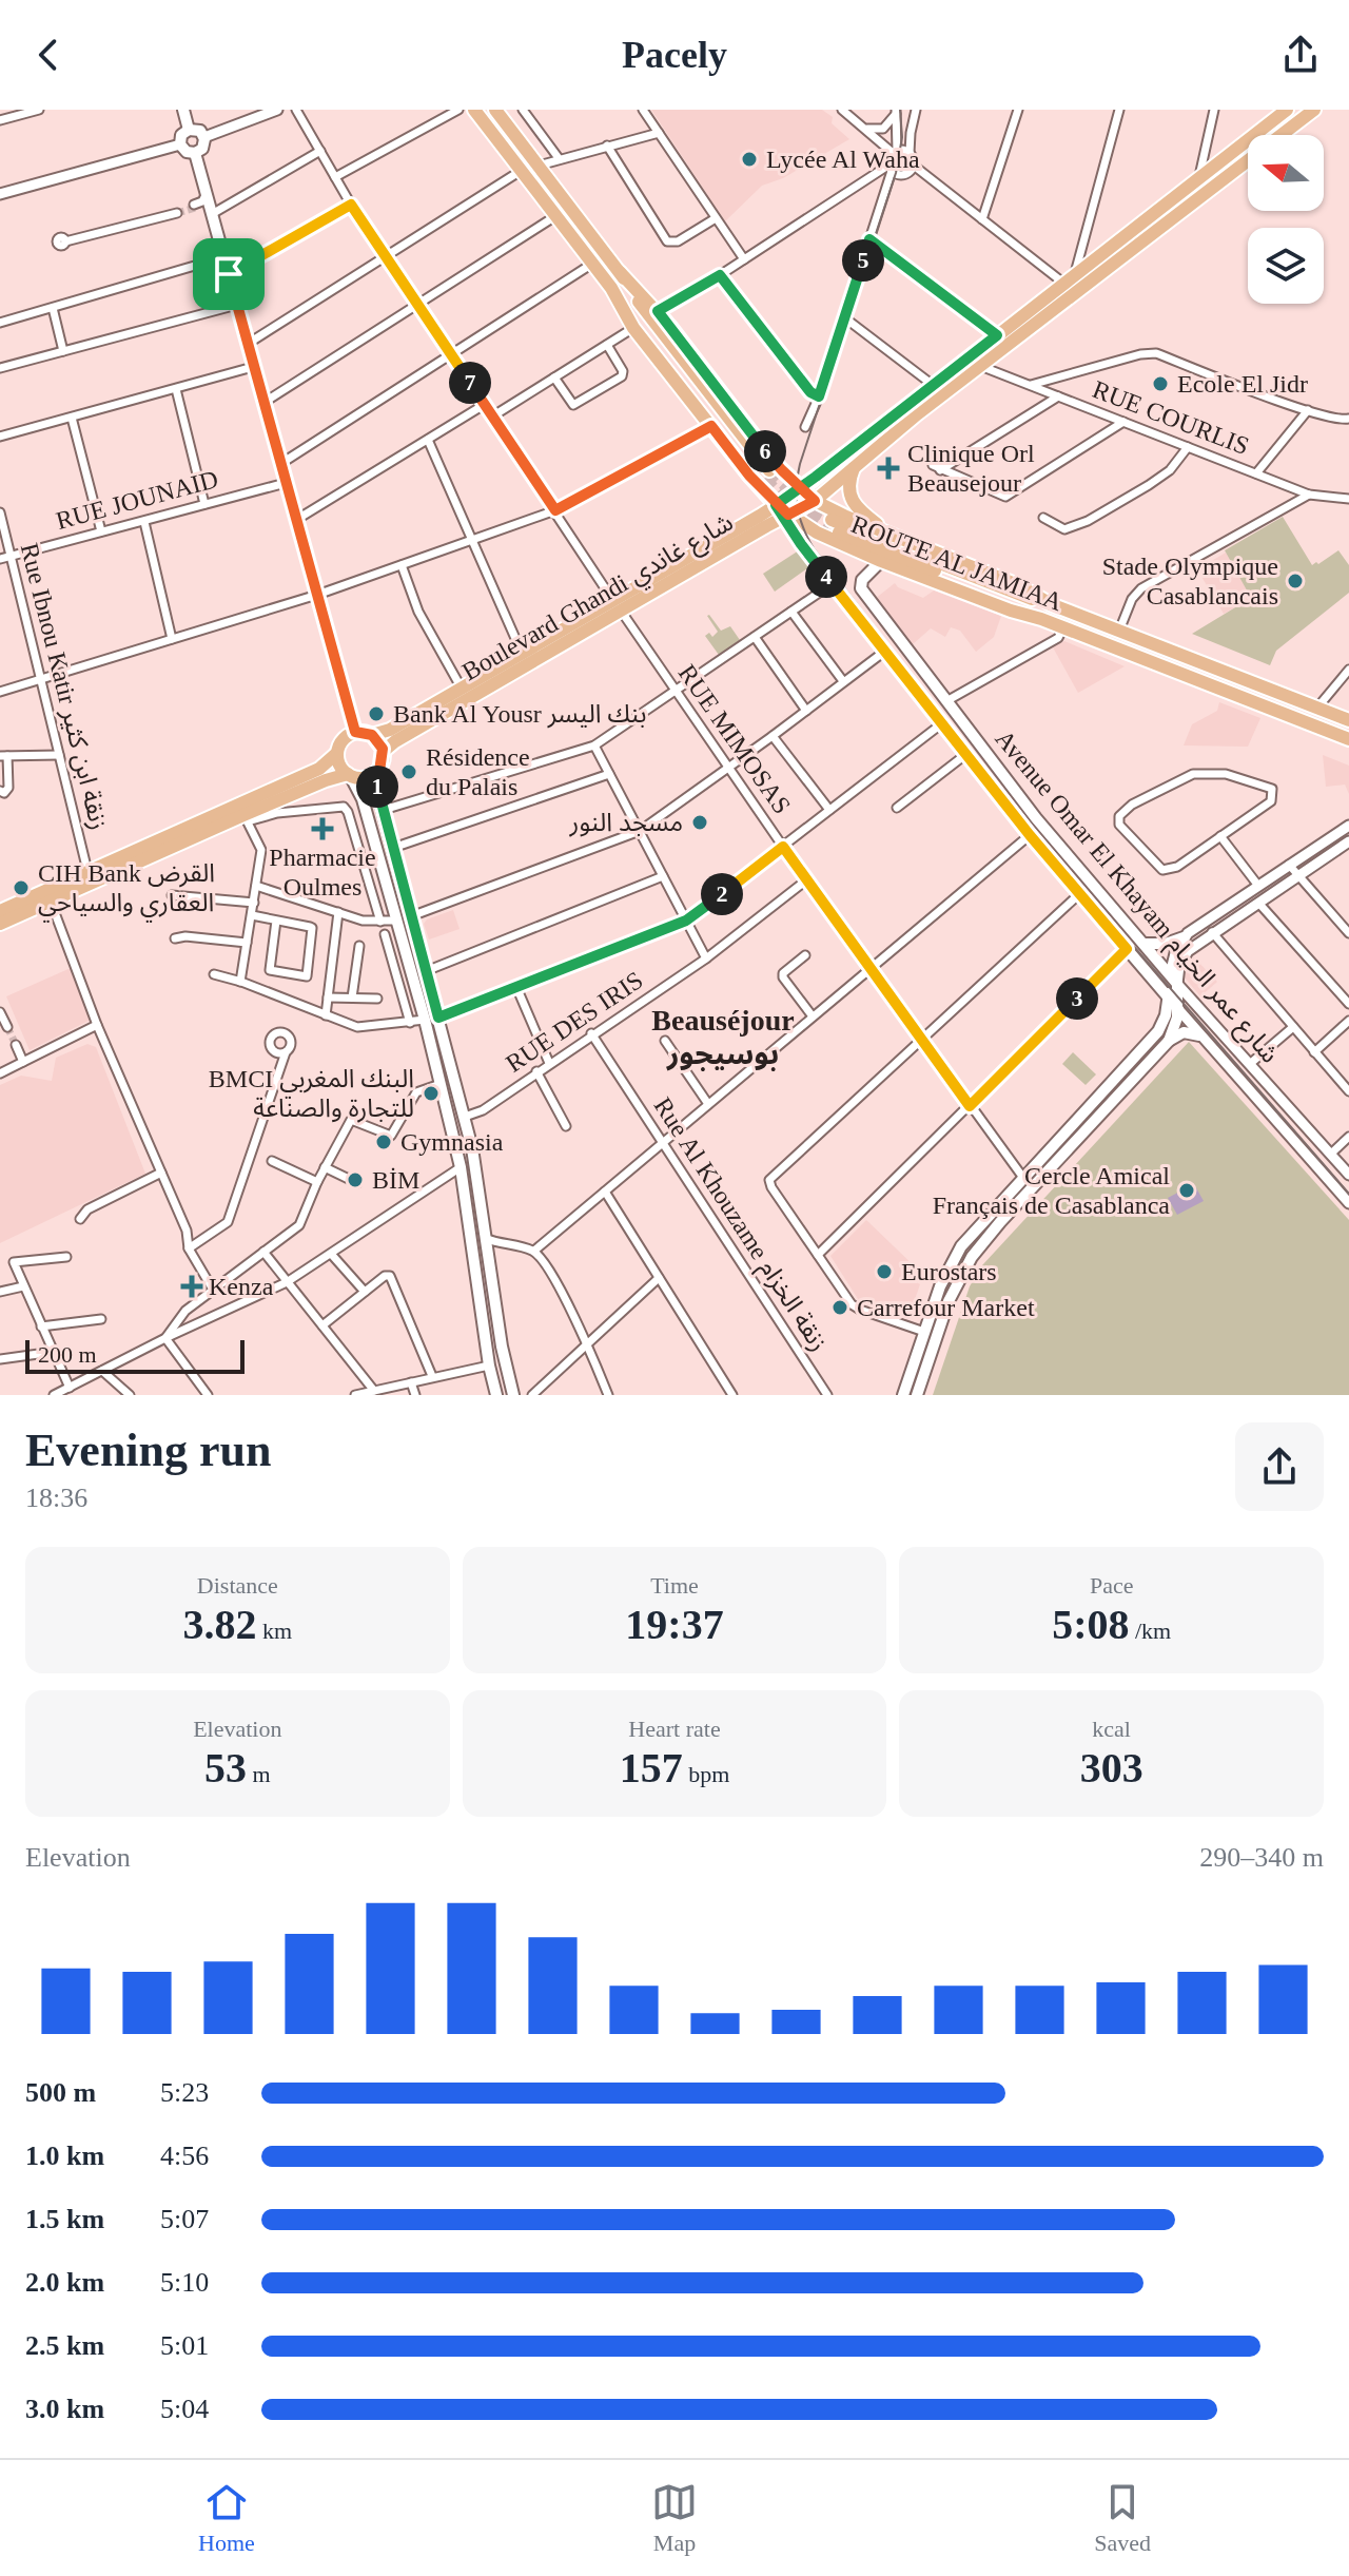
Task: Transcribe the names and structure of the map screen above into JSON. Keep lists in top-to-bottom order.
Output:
{
  "streets": {
    "main road": ["ROUTE AL JAMIAA", "Boulevard Ghandi شارع غاندي", "Avenue Omar El Khayam شارع عمر الخيام"],
    "street": [
      "RUE COURLIS",
      "RUE JOUNAID",
      "Rue Ibnou Katir زنقة ابن كثير",
      "RUE MIMOSAS",
      "RUE DES IRIS",
      "Rue Al Khouzame زنقة الخزام"
    ]
  },
  "crossings": [
    ["RUE COURLIS", "Boulevard Ghandi شارع غاندي"],
    ["RUE JOUNAID", "Rue Ibnou Katir زنقة ابن كثير"],
    ["ROUTE AL JAMIAA", "Boulevard Ghandi شارع غاندي"],
    ["ROUTE AL JAMIAA", "Avenue Omar El Khayam شارع عمر الخيام"],
    ["Boulevard Ghandi شارع غاندي", "RUE MIMOSAS"],
    ["Boulevard Ghandi شارع غاندي", "Avenue Omar El Khayam شارع عمر الخيام"],
    ["RUE MIMOSAS", "RUE DES IRIS"],
    ["RUE DES IRIS", "Rue Al Khouzame زنقة الخزام"]
  ],
  "districts": ["Beauséjour بوسيجور"],
  "places": {
    "other": [
      "Lycée Al Waha",
      "Ecole El Jidr",
      "Stade Olympique Casablancais",
      "Bank Al Yousr بنك اليسر",
      "Résidence du Palais",
      "مسجد النور",
      "CIH Bank القرض العقاري والسياحي",
      "BMCI البنك المغربي للتجارة والصناعة",
      "Gymnasia",
      "BİM",
      "Cercle Amical Français de Casablanca",
      "Eurostars",
      "Carrefour Market"
    ],
    "health": ["Clinique Orl Beausejour", "Pharmacie Oulmes", "Kenza"]
  },
  "scale_bar": "200 m",
  "north": "left",
  "page": {
    "header": "Pacely",
    "pins": [
      "5",
      "7",
      "6",
      "4",
      "1",
      "2",
      "3"
    ],
    "scale": "200 m",
    "heading": ["Evening run", "18:36"],
    "stats": [
      ["Distance", "3.82 km"],
      ["Time", "19:37"],
      ["Pace", "5:08 /km"],
      ["Elevation", "53 m"],
      ["Heart rate", "157 bpm"],
      ["kcal", "303"]
    ],
    "chart": ["Elevation", "290–340 m"],
    "list": [
      {
        "name": "500 m",
        "note": "5:23"
      },
      {
        "name": "1.0 km",
        "note": "4:56"
      },
      {
        "name": "1.5 km",
        "note": "5:07"
      },
      {
        "name": "2.0 km",
        "note": "5:10"
      },
      {
        "name": "2.5 km",
        "note": "5:01"
      },
      {
        "name": "3.0 km",
        "note": "5:04"
      }
    ],
    "tabs": ["Home", "Map", "Saved"]
  }
}
